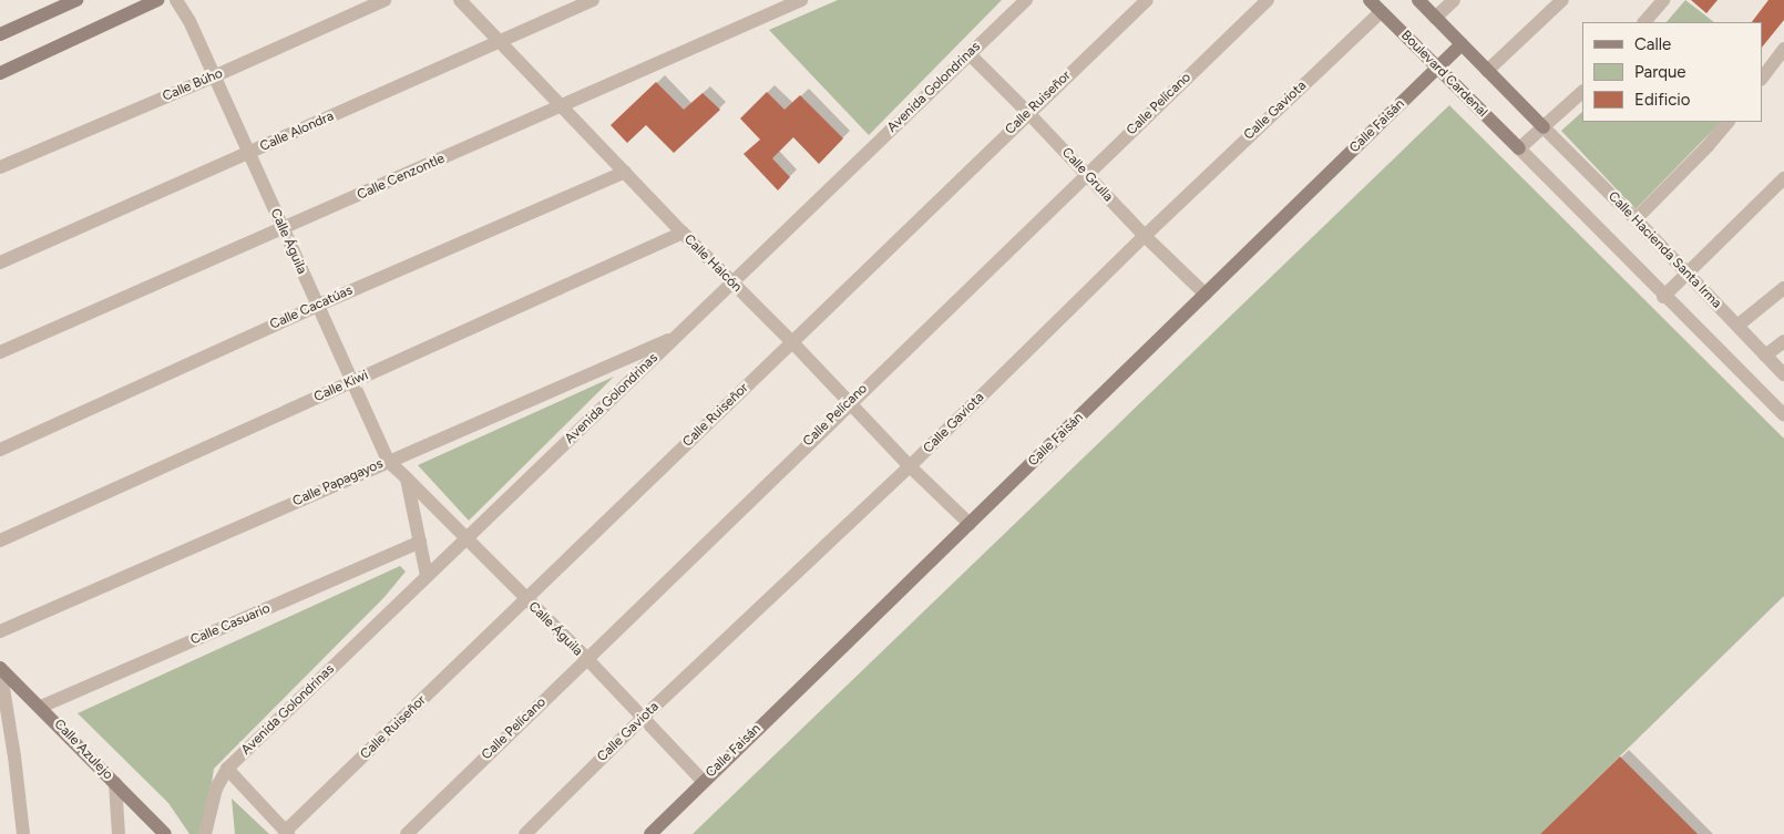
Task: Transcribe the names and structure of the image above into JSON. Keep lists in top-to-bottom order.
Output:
{
  "streets": {
    "street": [
      "Boulevard Cardenal",
      "Calle Búho",
      "Avenida Golondrinas",
      "Calle Ruiseñor",
      "Calle Pelícano",
      "Calle Gaviota",
      "Calle Faisán",
      "Calle Alondra",
      "Calle Grulla",
      "Calle Cenzontle",
      "Calle Águila",
      "Calle Hacienda Santa Irma",
      "Calle Halcón",
      "Calle Cacatúas",
      "Calle Kiwi",
      "Calle Papagayos",
      "Calle Casuario",
      "Calle Azulejo"
    ]
  },
  "crossings": [
    ["Boulevard Cardenal", "Calle Gaviota"],
    ["Boulevard Cardenal", "Calle Faisán"],
    ["Calle Búho", "Calle Águila"],
    ["Avenida Golondrinas", "Calle Grulla"],
    ["Avenida Golondrinas", "Calle Águila"],
    ["Avenida Golondrinas", "Calle Halcón"],
    ["Avenida Golondrinas", "Calle Papagayos"],
    ["Calle Ruiseñor", "Calle Grulla"],
    ["Calle Ruiseñor", "Calle Águila"],
    ["Calle Ruiseñor", "Calle Halcón"],
    ["Calle Pelícano", "Calle Grulla"],
    ["Calle Pelícano", "Calle Águila"],
    ["Calle Pelícano", "Calle Halcón"],
    ["Calle Gaviota", "Calle Grulla"],
    ["Calle Gaviota", "Calle Águila"],
    ["Calle Gaviota", "Calle Halcón"],
    ["Calle Faisán", "Calle Grulla"],
    ["Calle Faisán", "Calle Águila"],
    ["Calle Faisán", "Calle Halcón"],
    ["Calle Alondra", "Calle Águila"],
    ["Calle Alondra", "Calle Halcón"],
    ["Calle Cenzontle", "Calle Águila"],
    ["Calle Cenzontle", "Calle Halcón"],
    ["Calle Águila", "Calle Cacatúas"],
    ["Calle Águila", "Calle Kiwi"],
    ["Calle Águila", "Calle Papagayos"],
    ["Calle Halcón", "Calle Cacatúas"],
    ["Calle Halcón", "Calle Kiwi"],
    ["Calle Casuario", "Calle Azulejo"]
  ],
  "legend": ["Calle", "Parque", "Edificio"]
}
